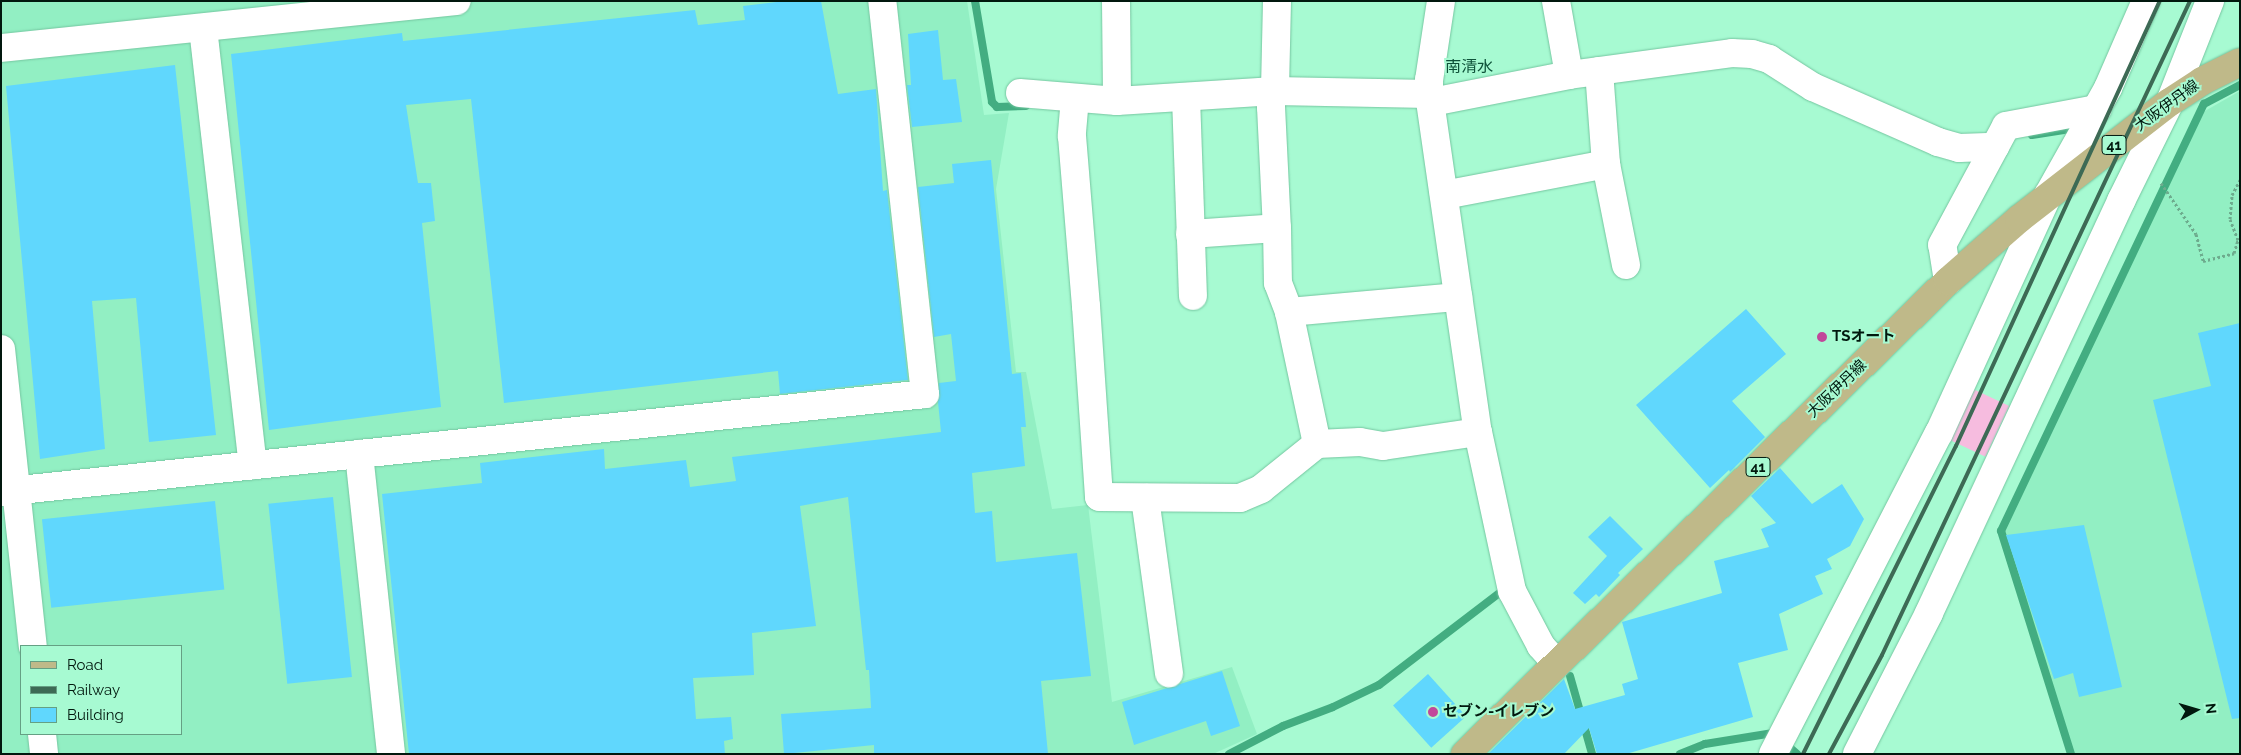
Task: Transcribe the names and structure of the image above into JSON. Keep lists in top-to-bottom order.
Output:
{
  "streets": {
    "main road": ["大阪伊丹線", "41"]
  },
  "districts": ["南清水"],
  "places": ["TSオート", "セブン-イレブン"],
  "legend": ["Road", "Railway", "Building"],
  "north": "right"
}
